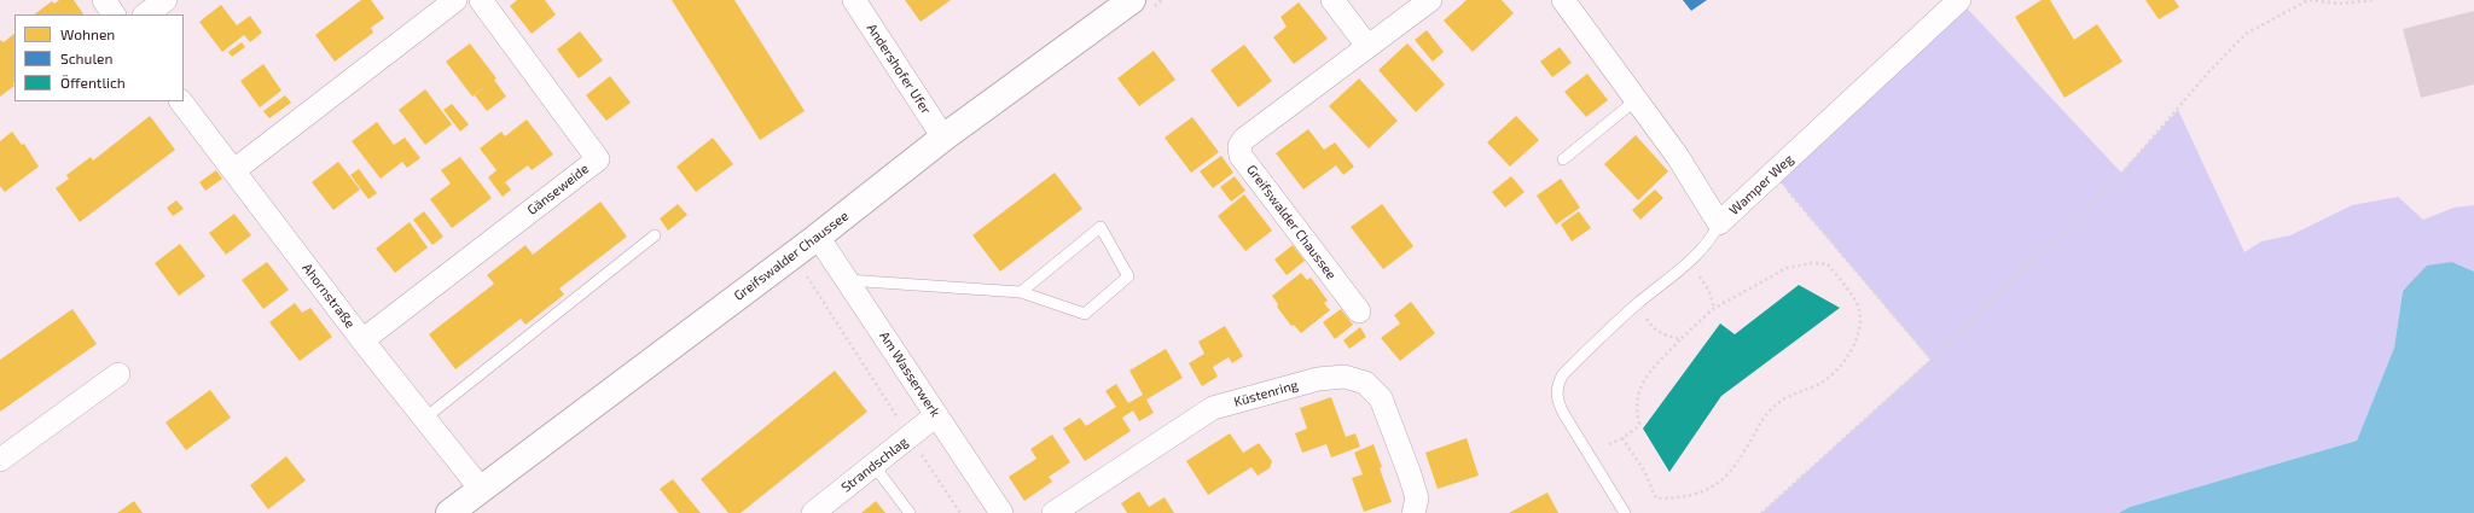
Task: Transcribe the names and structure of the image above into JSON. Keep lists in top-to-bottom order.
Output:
{
  "streets": {
    "main road": ["Greifswalder Chaussee"],
    "street": [
      "Andershofer Ufer",
      "Wamper Weg",
      "Gänseweide",
      "Ahornstraße",
      "Am Wasserwerk",
      "Küstenring",
      "Strandschlag"
    ]
  },
  "crossings": [
    ["Andershofer Ufer", "Greifswalder Chaussee"],
    ["Gänseweide", "Ahornstraße"],
    ["Greifswalder Chaussee", "Ahornstraße"],
    ["Greifswalder Chaussee", "Am Wasserwerk"],
    ["Am Wasserwerk", "Strandschlag"]
  ],
  "legend": ["Wohnen", "Schulen", "Öffentlich"]
}
